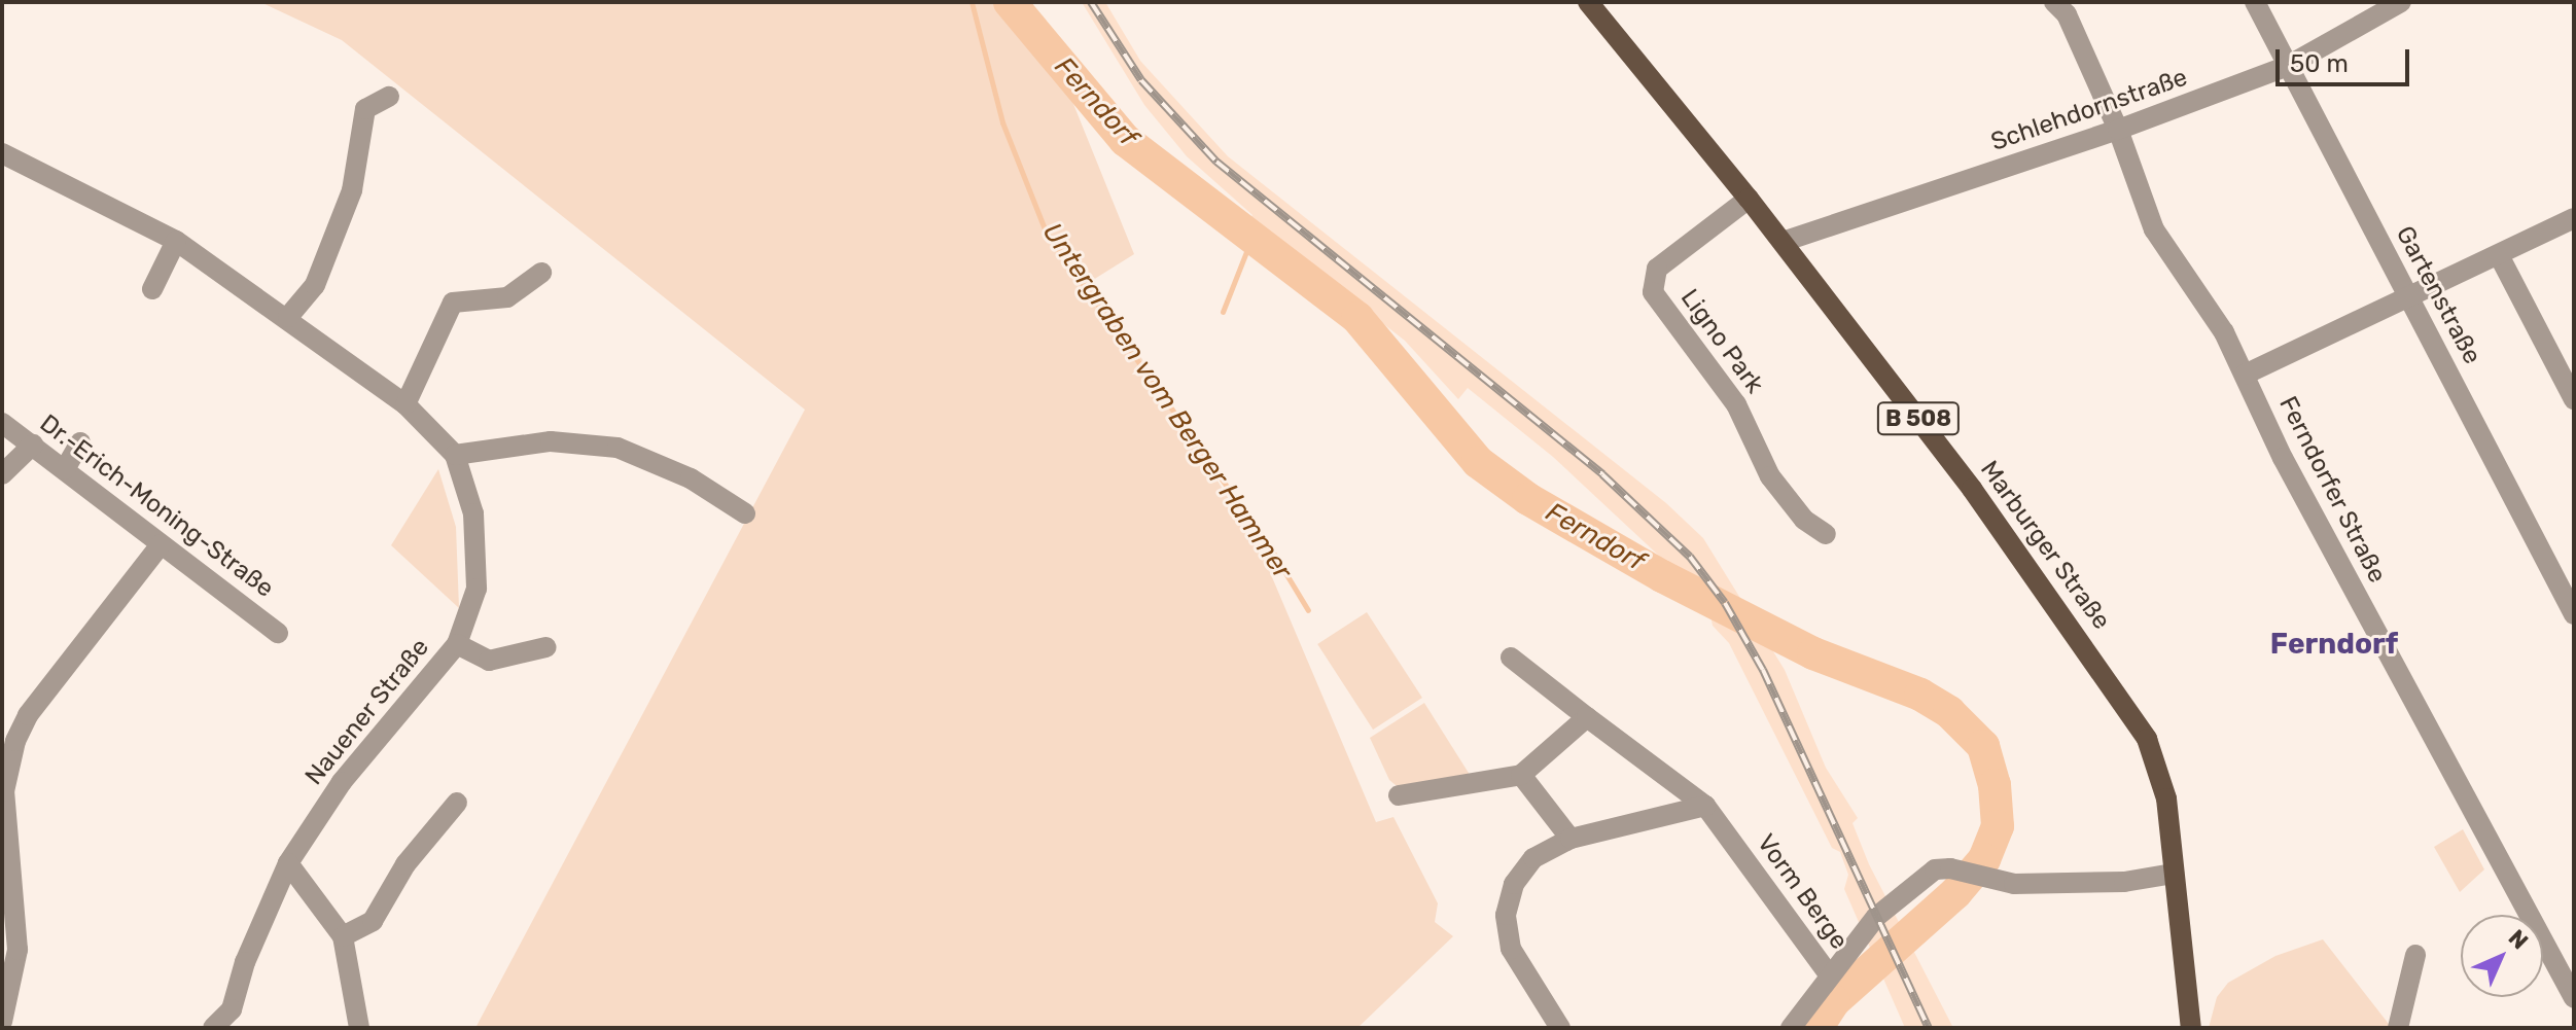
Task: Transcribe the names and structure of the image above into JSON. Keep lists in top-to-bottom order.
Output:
{
  "streets": {
    "main road": ["B 508", "Marburger Straße"],
    "street": [
      "Schlehdornstraße",
      "Gartenstraße",
      "Ligno Park",
      "Ferndorfer Straße",
      "Dr.-Erich-Moning-Straße",
      "Nauener Straße",
      "Vorm Berge"
    ]
  },
  "crossings": [
    ["Schlehdornstraße", "Gartenstraße"],
    ["Schlehdornstraße", "Ferndorfer Straße"],
    ["Schlehdornstraße", "Marburger Straße"],
    ["Ligno Park", "Marburger Straße"],
    ["Marburger Straße", "Vorm Berge"]
  ],
  "districts": ["Ferndorf"],
  "water": ["Ferndorf", "Untergraben vom Berger Hammer"],
  "scale_bar": "50 m",
  "north": "top right"
}
